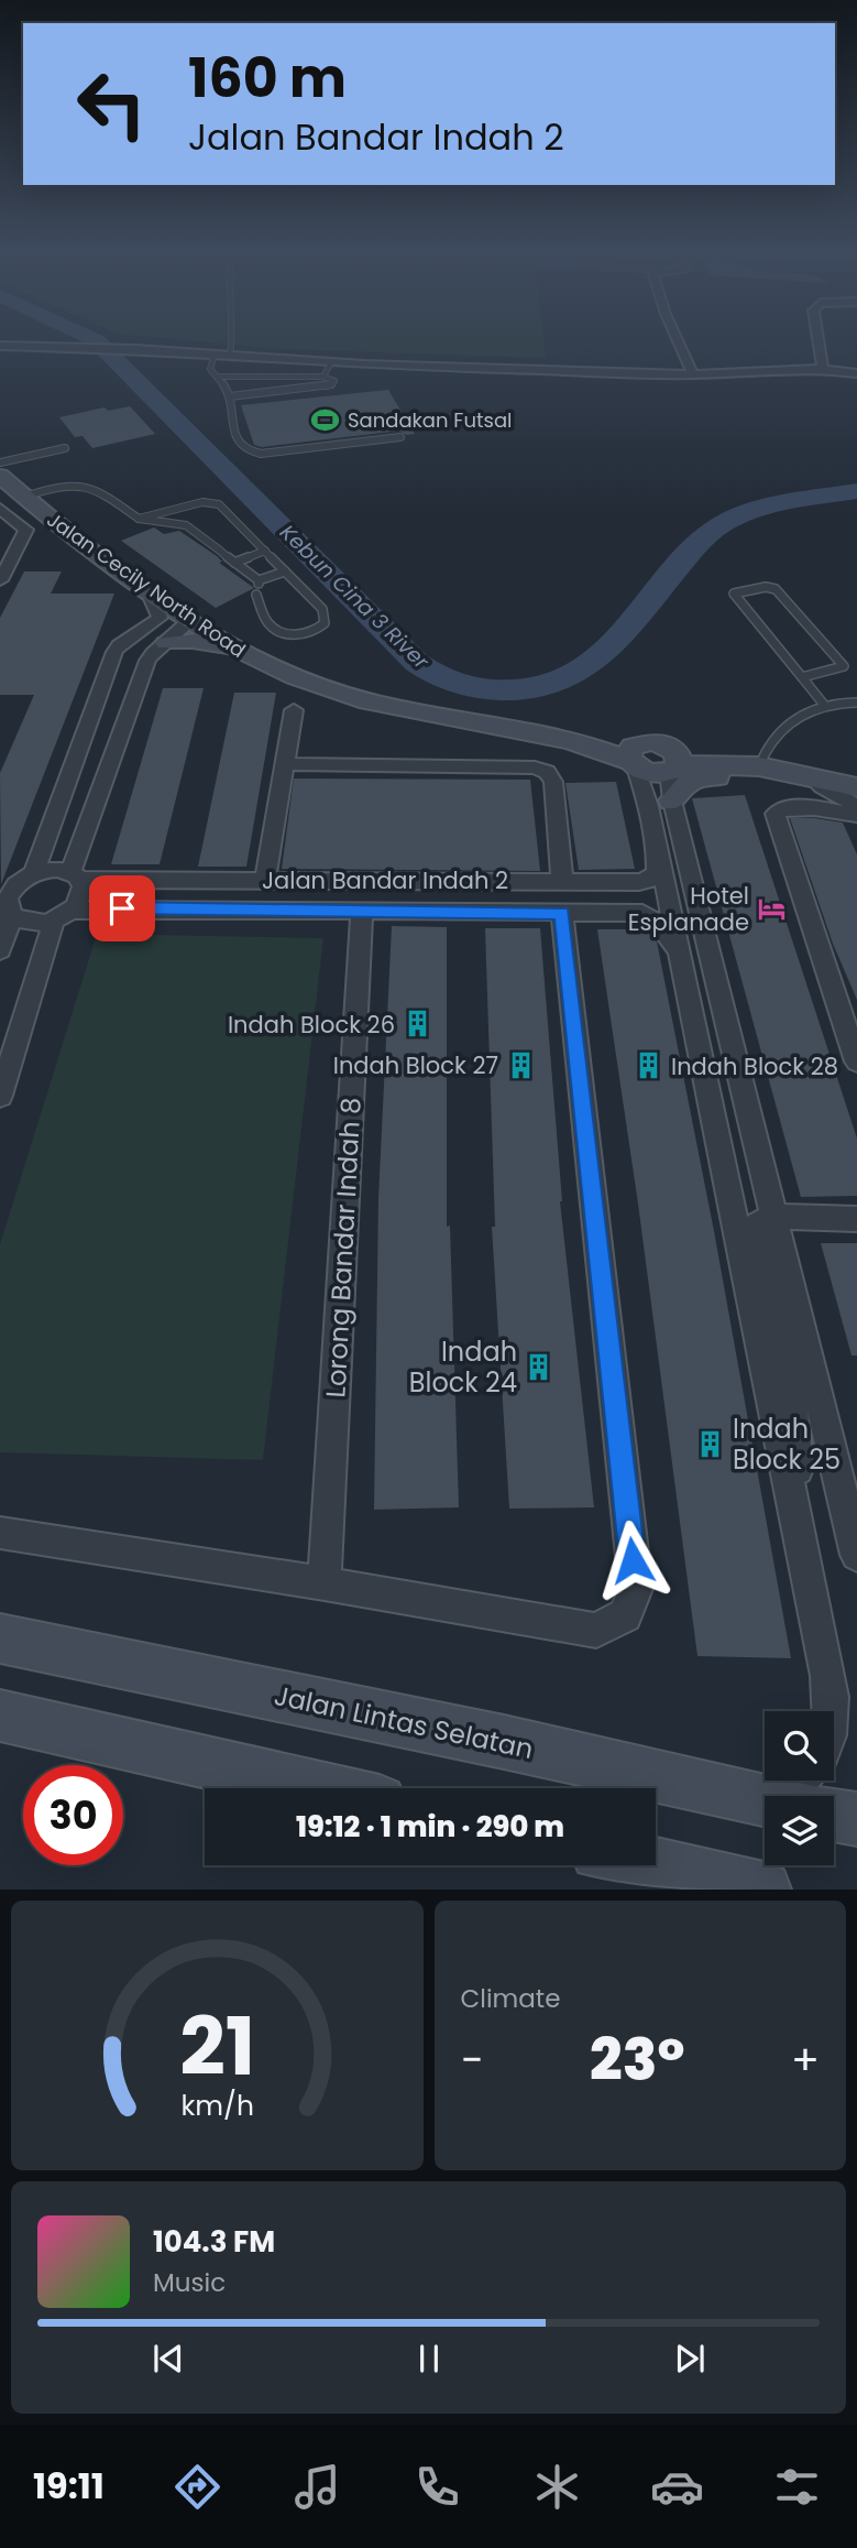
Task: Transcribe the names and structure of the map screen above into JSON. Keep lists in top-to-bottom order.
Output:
{
  "streets": {
    "main road": ["Jalan Cecily North Road", "Jalan Lintas Selatan"],
    "street": ["Jalan Bandar Indah 2", "Lorong Bandar Indah 8"]
  },
  "crossings": [
    ["Jalan Bandar Indah 2", "Lorong Bandar Indah 8"]
  ],
  "water": ["Kebun Cina 3 River"],
  "places": {
    "sports": ["Sandakan Futsal"],
    "hotel": ["Hotel Esplanade"],
    "building": [
      "Indah Block 26",
      "Indah Block 27",
      "Indah Block 28",
      "Indah Block 24",
      "Indah Block 25"
    ]
  },
  "page": {
    "turn": ["160 m", "Jalan Bandar Indah 2"],
    "limit": "30",
    "trip": "19:12 · 1 min · 290 m",
    "tile": "Climate",
    "heat": ["−", "23°", "+"],
    "song": ["104.3 FM", "Music"],
    "tabs": "19:11",
    "gauge": ["21", "km/h"]
  }
}
